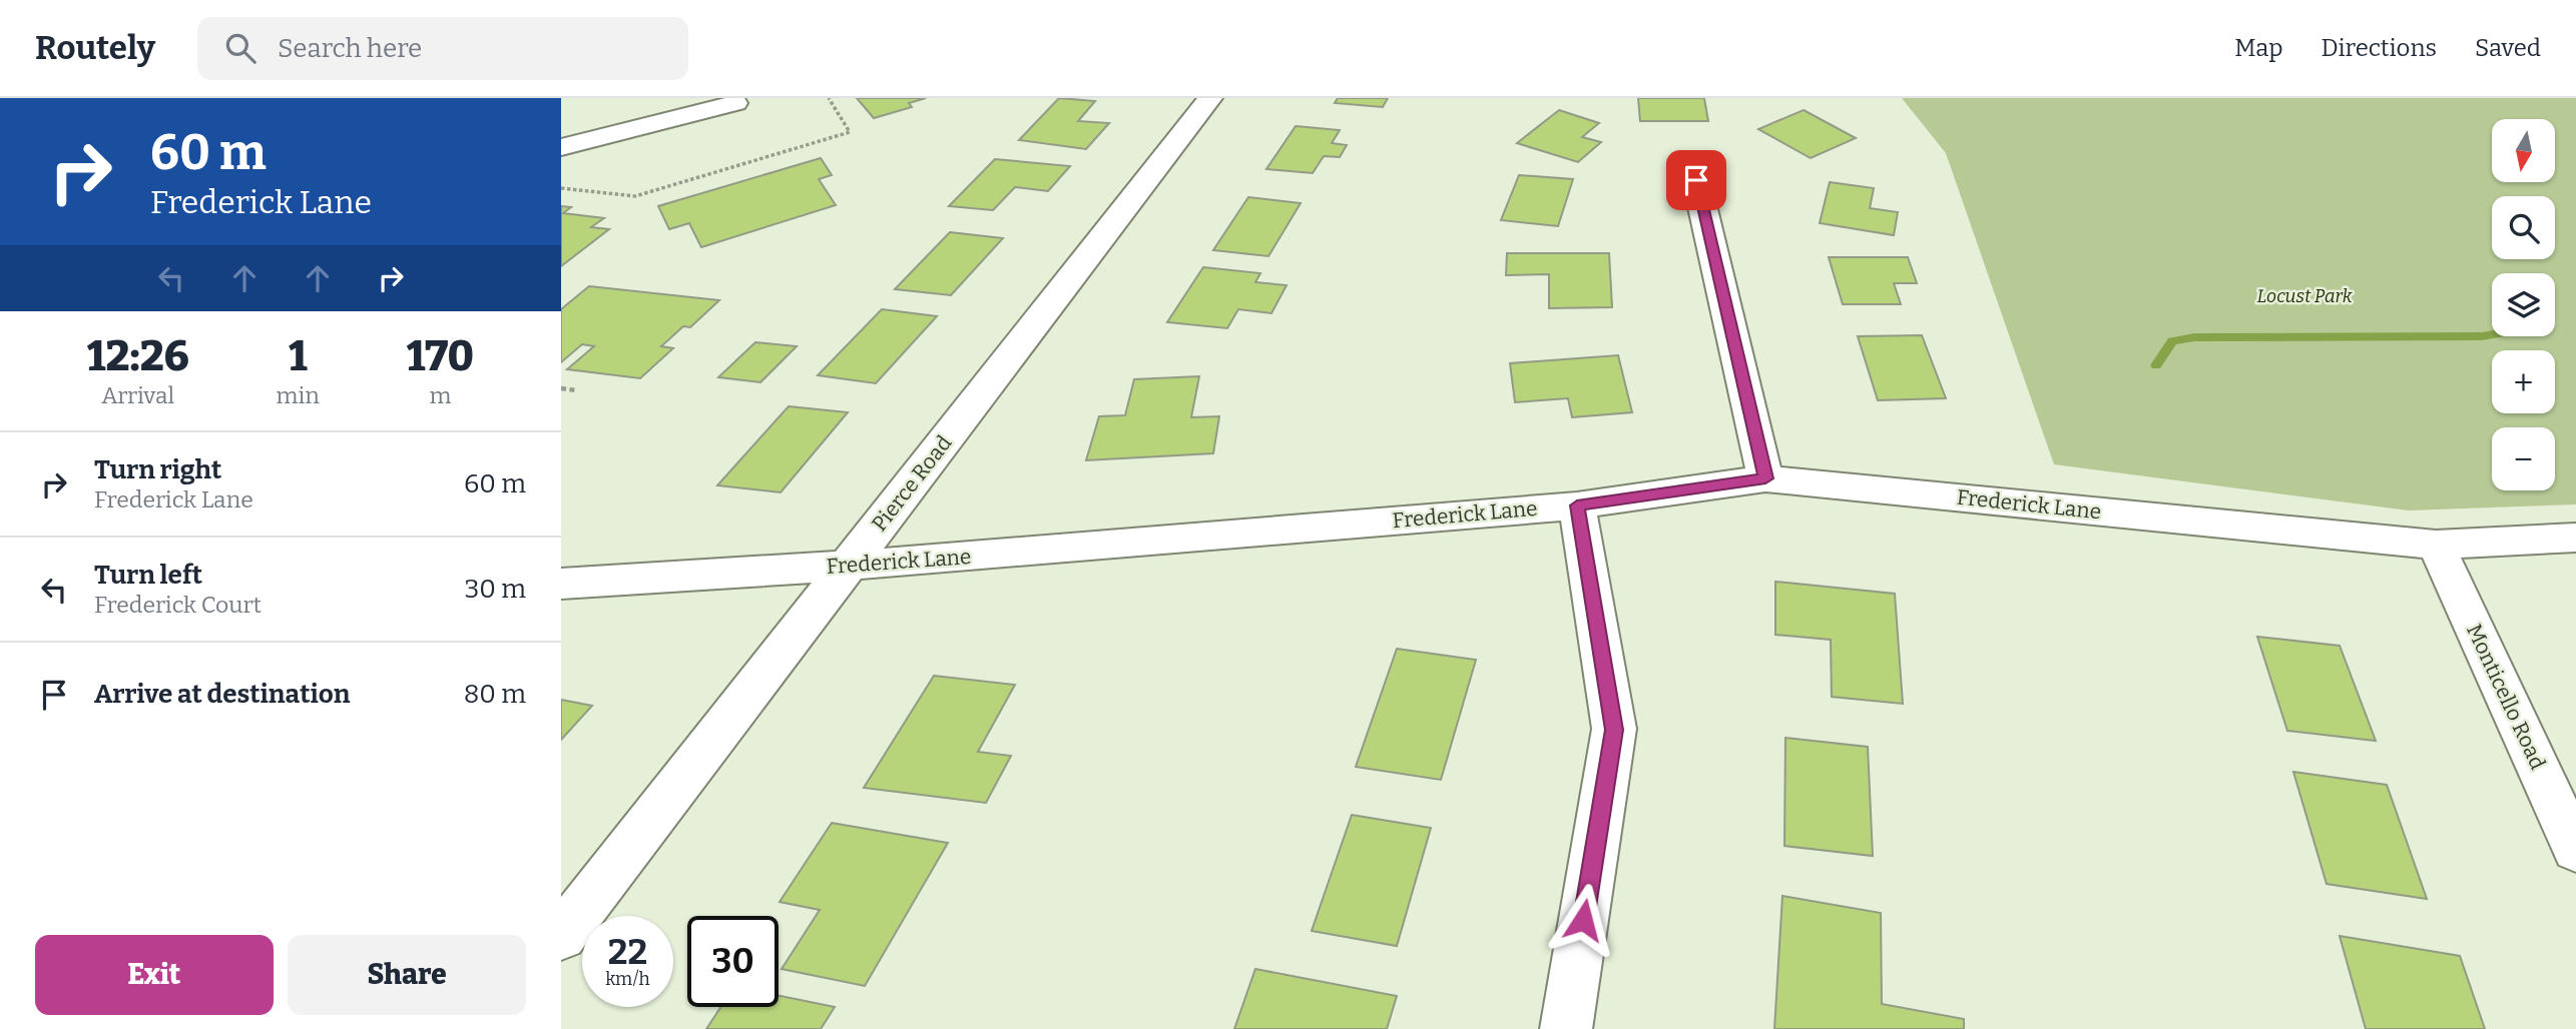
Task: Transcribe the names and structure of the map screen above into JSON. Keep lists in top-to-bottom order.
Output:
{
  "streets": {
    "street": ["Pierce Road", "Frederick Lane", "Monticello Road"]
  },
  "crossings": [
    ["Pierce Road", "Frederick Lane"],
    ["Frederick Lane", "Monticello Road"]
  ],
  "parks": ["Locust Park"],
  "north": "bottom",
  "page": {
    "header": "Routely",
    "search": "Search here",
    "nav": ["Map", "Directions", "Saved"],
    "turn": ["60 m", "Frederick Lane"],
    "map_buttons": ["+", "−"],
    "eta": [
      "12:26",
      "Arrival",
      "1",
      "min",
      "170",
      "m"
    ],
    "list": [
      {
        "name": "Turn right",
        "note": "Frederick Lane",
        "value": "60 m"
      },
      {
        "name": "Turn left",
        "note": "Frederick Court",
        "value": "30 m"
      },
      {
        "name": "Arrive at destination",
        "value": "80 m"
      }
    ],
    "speed": "22 km/h",
    "limit": "30",
    "buttons": ["Exit", "Share"]
  }
}
